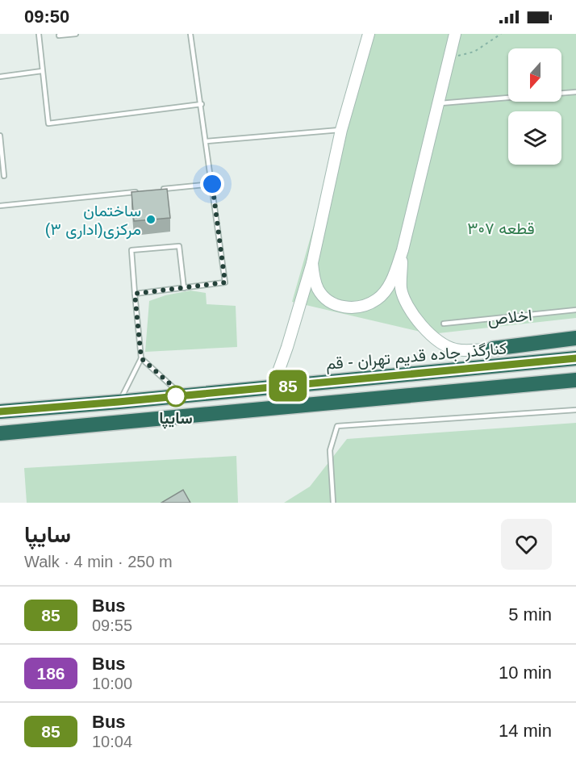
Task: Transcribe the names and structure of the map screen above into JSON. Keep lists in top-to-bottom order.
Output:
{
  "streets": {
    "highway": ["کنارگذر جاده قدیم تهران - قم"],
    "lane": ["اخلاص"]
  },
  "parks": ["قطعه ۳۰۷"],
  "places": ["ساختمان مرکزی(اداری ۳)", "سایپا"],
  "lines": ["bus line 85"],
  "north": "bottom",
  "page": {
    "status": "09:50",
    "on_map": "85",
    "heading": ["سایپا", "Walk · 4 min · 250 m"],
    "list": [
      {
        "mark": "85",
        "name": "Bus",
        "note": "09:55",
        "value": "5 min"
      },
      {
        "mark": "186",
        "name": "Bus",
        "note": "10:00",
        "value": "10 min"
      },
      {
        "mark": "85",
        "name": "Bus",
        "note": "10:04",
        "value": "14 min"
      }
    ]
  }
}
